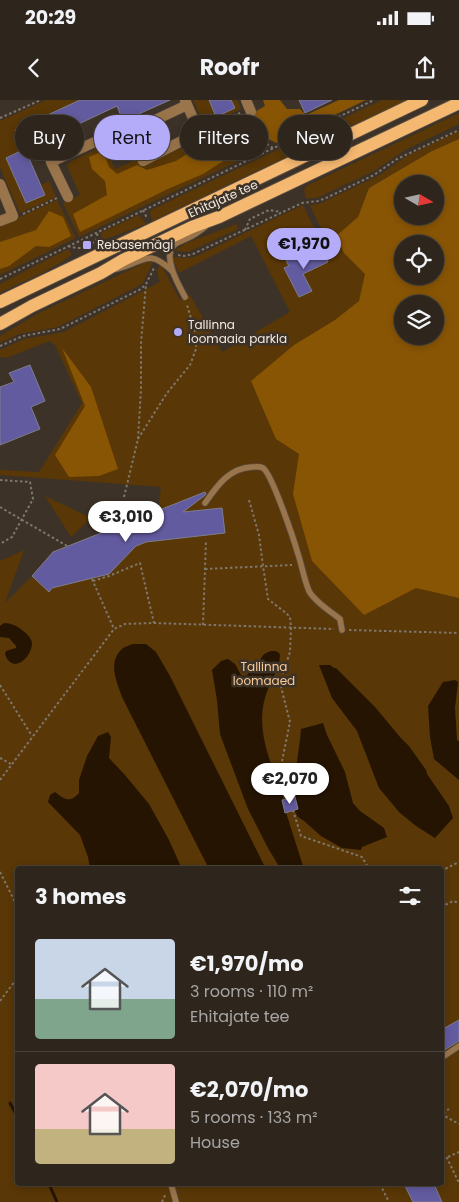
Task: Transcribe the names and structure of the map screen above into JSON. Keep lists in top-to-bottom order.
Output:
{
  "streets": {
    "main road": ["Ehitajate tee"]
  },
  "parks": ["Tallinna loomaaed"],
  "places": {
    "transit": ["Rebasemägi"],
    "other": ["Tallinna loomaaia parkla"]
  },
  "north": "right",
  "page": {
    "status": "20:29",
    "header": "Roofr",
    "chip": [
      "Buy",
      "Rent",
      "Filters",
      "New"
    ],
    "price": ["€1,970", "€3,010", "€2,070"],
    "heading": "3 homes",
    "list": [
      {
        "name": "€1,970/mo",
        "note": "3 rooms · 110 m² · Ehitajate tee"
      },
      {
        "name": "€2,070/mo",
        "note": "5 rooms · 133 m² · House"
      }
    ]
  }
}
